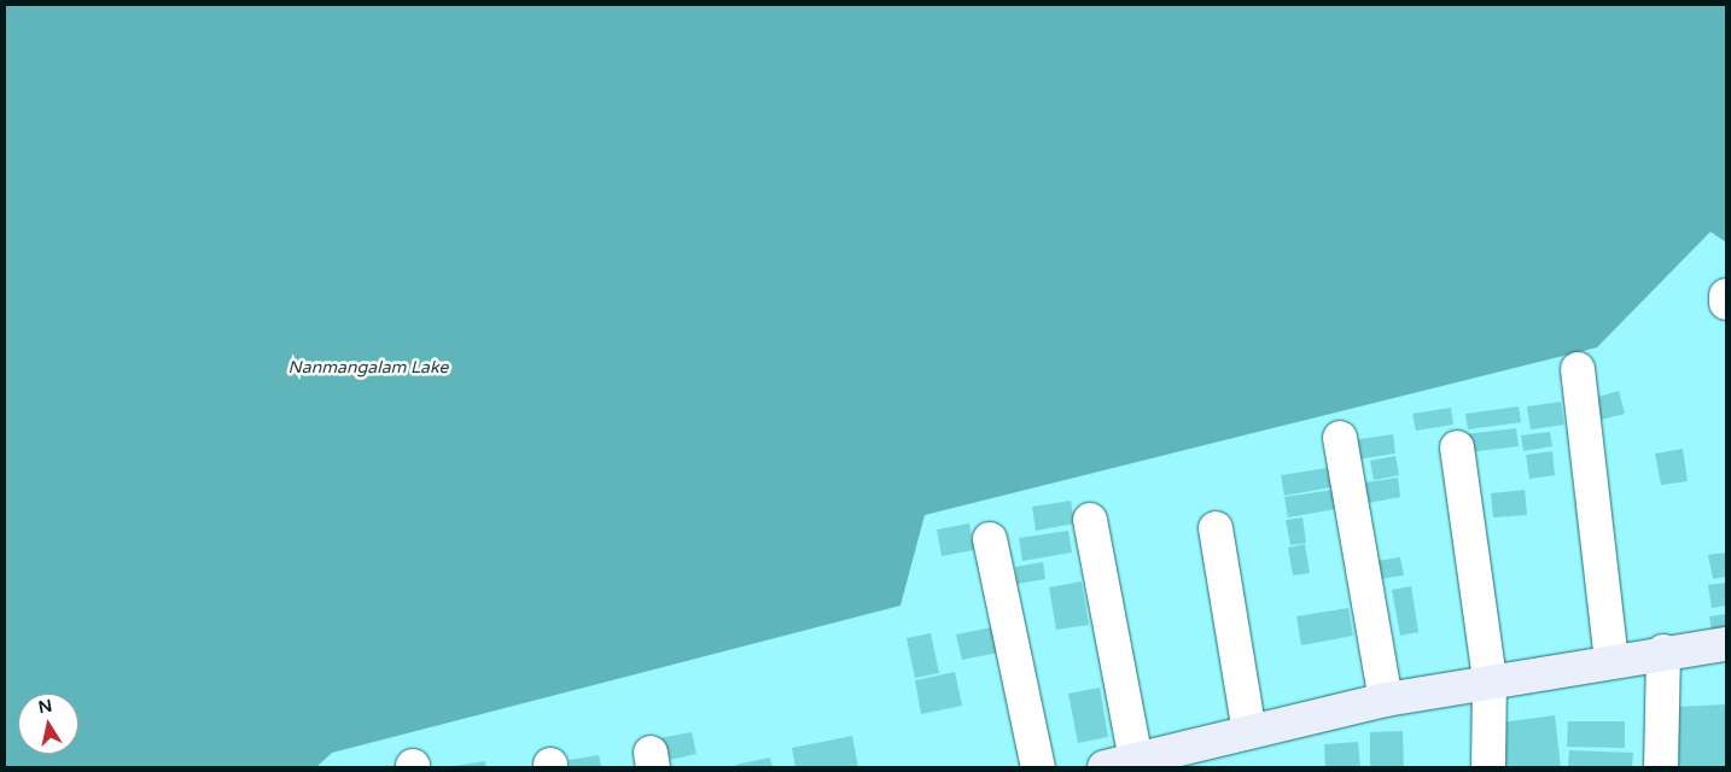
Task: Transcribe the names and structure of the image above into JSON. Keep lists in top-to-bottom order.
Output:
{
  "water": ["Nanmangalam Lake"],
  "north": "top"
}
